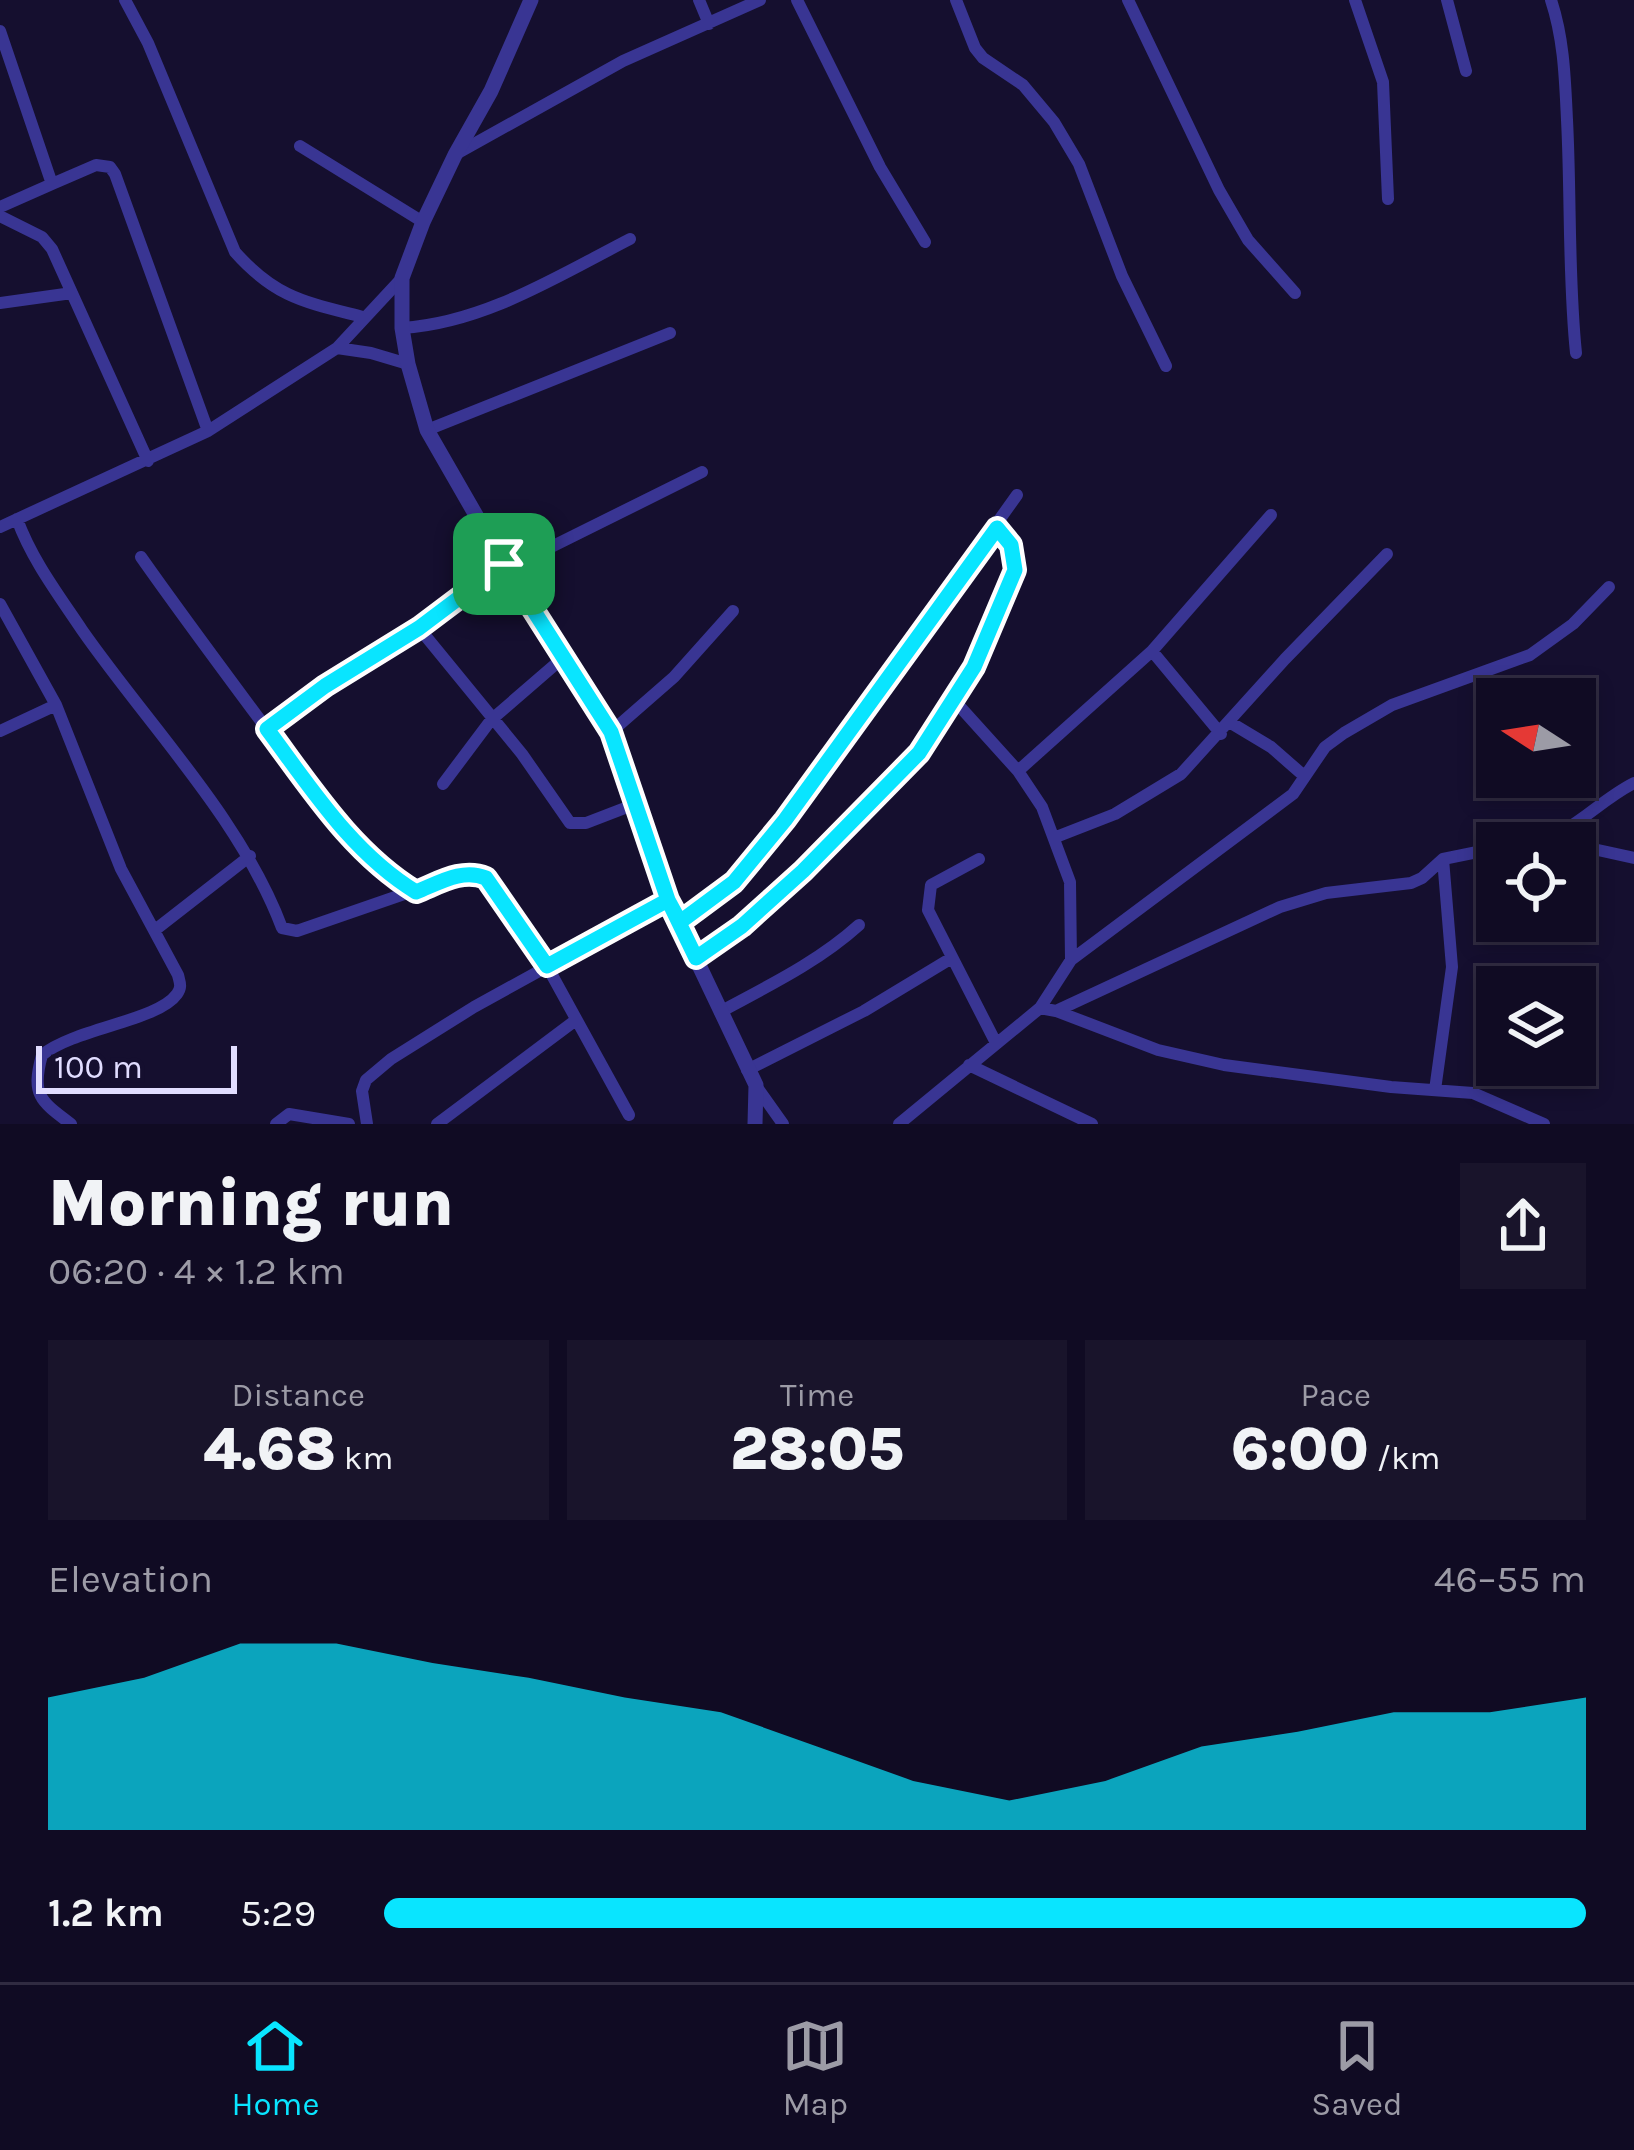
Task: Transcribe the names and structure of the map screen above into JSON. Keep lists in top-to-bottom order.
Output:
{
  "scale_bar": "100 m",
  "north": "left",
  "page": {
    "scale": "100 m",
    "heading": ["Morning run", "06:20 · 4 × 1.2 km"],
    "stats": [
      ["Distance", "4.68 km"],
      ["Time", "28:05"],
      ["Pace", "6:00 /km"]
    ],
    "chart": ["Elevation", "46–55 m"],
    "list": [
      {
        "name": "1.2 km",
        "note": "5:29"
      }
    ],
    "tabs": ["Home", "Map", "Saved"]
  }
}
